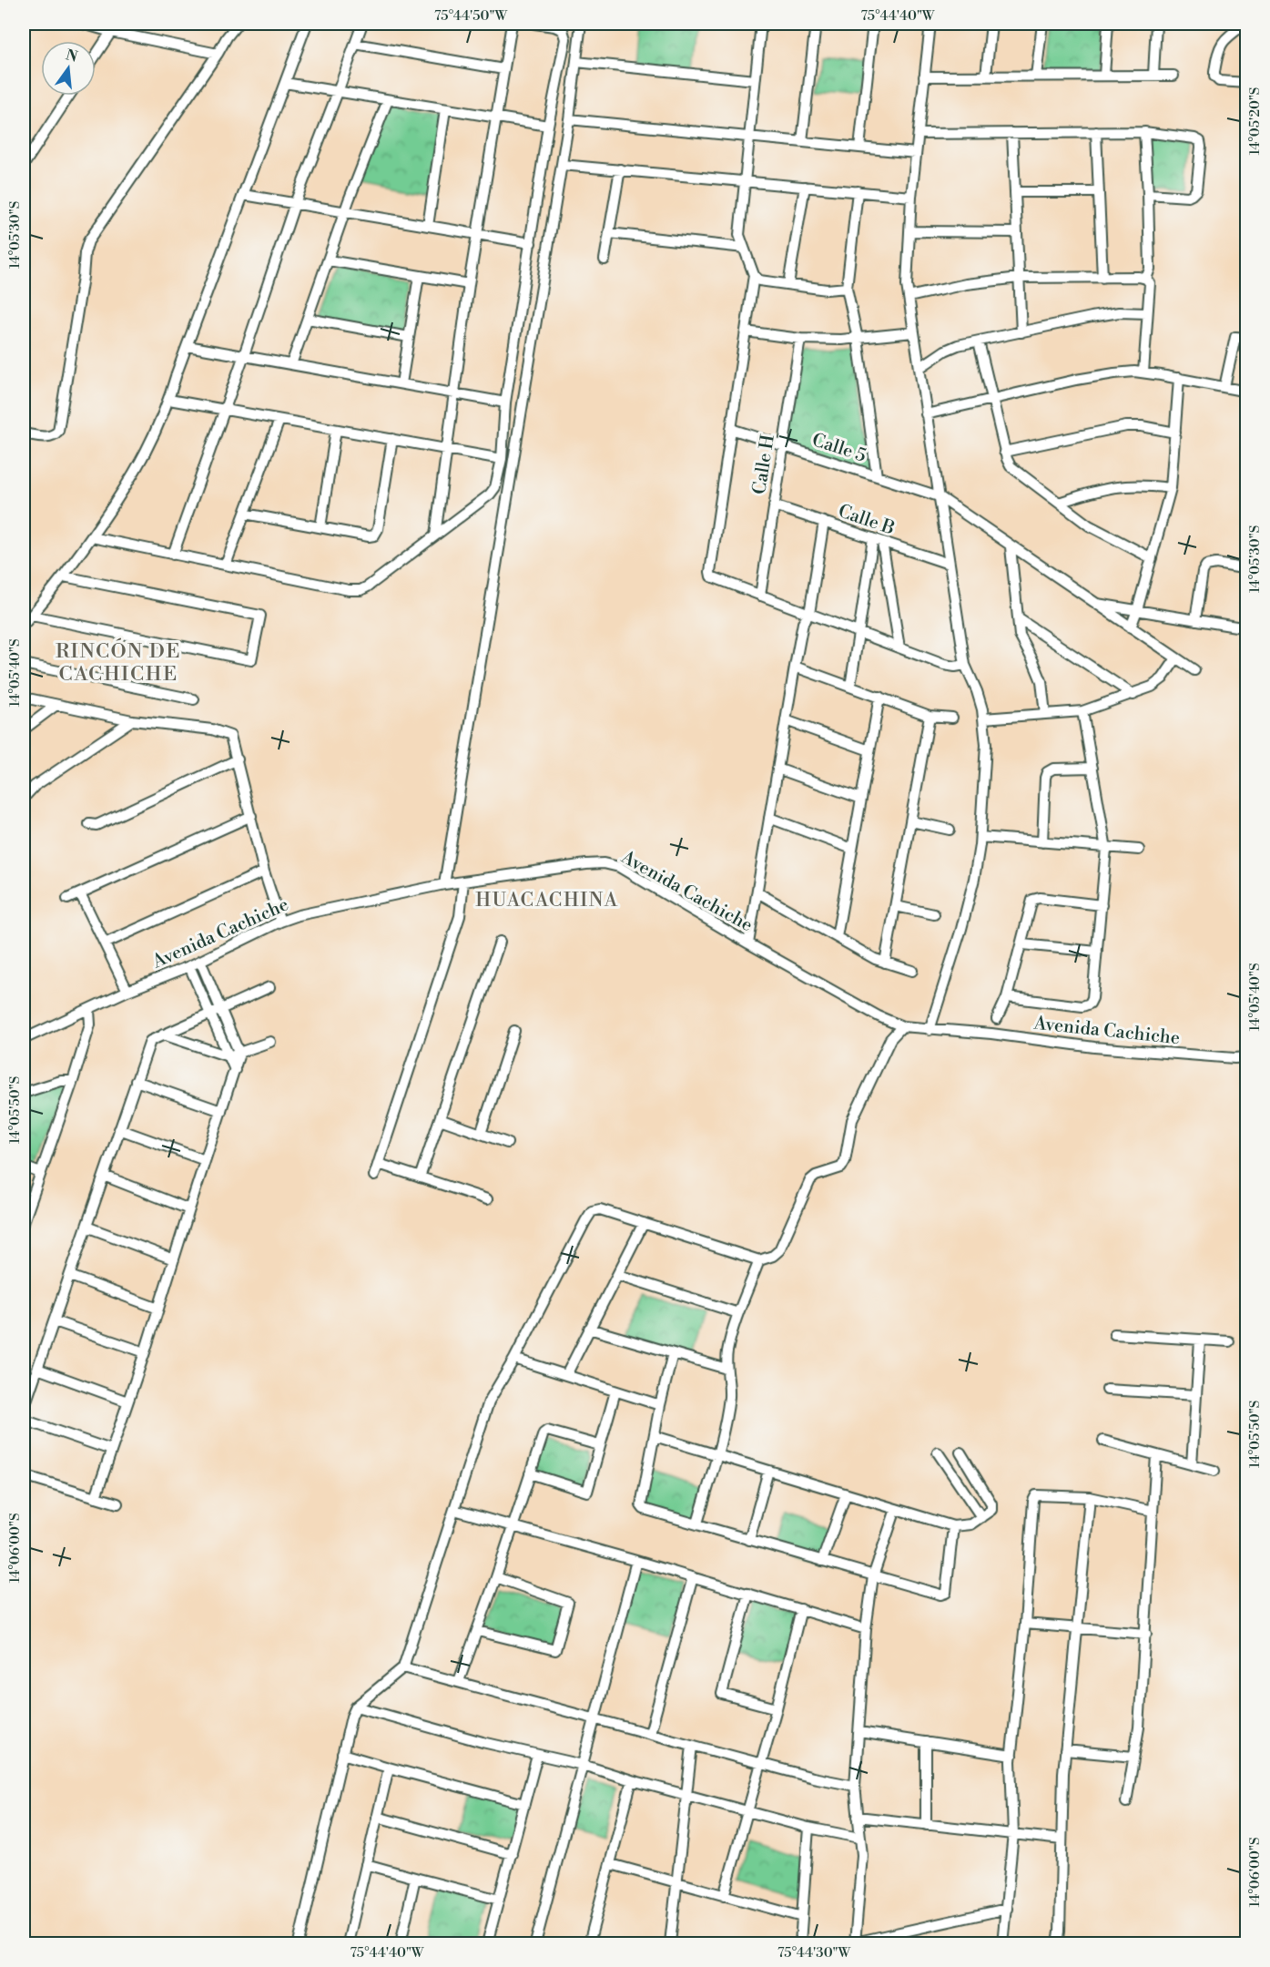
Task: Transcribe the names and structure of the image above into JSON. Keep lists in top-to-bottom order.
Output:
{
  "streets": {
    "street": [
      "Calle 5",
      "Calle H",
      "Calle B",
      "Avenida Cachiche"
    ]
  },
  "crossings": [
    ["Calle 5", "Calle H"],
    ["Calle H", "Calle B"]
  ],
  "districts": ["RINCÓN DE CACHICHE", "HUACACHINA"],
  "north": "top",
  "coordinates": [
    "75°44'50\"W",
    "75°44'40\"W",
    "14°05'20\"S",
    "14°05'30\"S",
    "14°05'40\"S",
    "14°05'50\"S",
    "14°06'00\"S",
    "75°44'30\"W"
  ]
}
